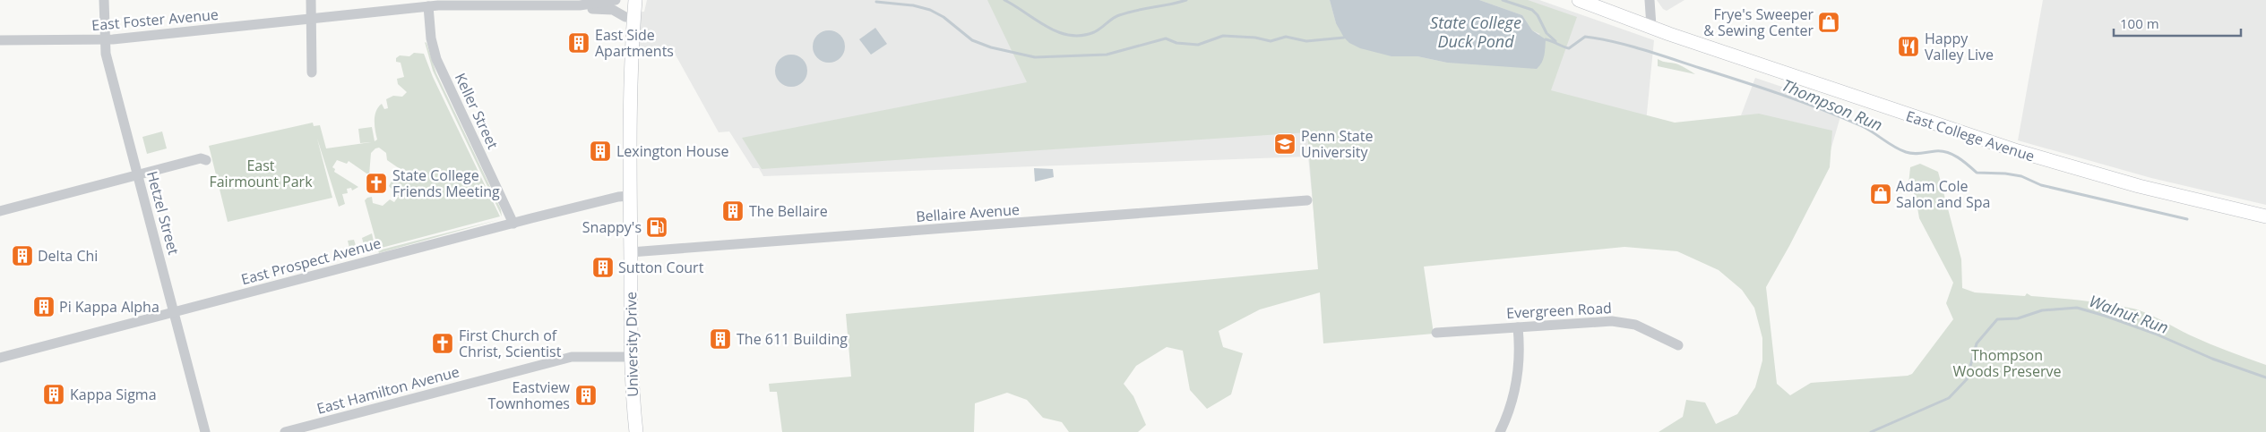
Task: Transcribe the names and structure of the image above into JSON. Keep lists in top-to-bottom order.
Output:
{
  "streets": {
    "main road": ["East College Avenue", "University Drive"],
    "street": [
      "East Foster Avenue",
      "Keller Street",
      "Hetzel Street",
      "Bellaire Avenue",
      "East Prospect Avenue",
      "Evergreen Road",
      "East Hamilton Avenue"
    ]
  },
  "crossings": [
    ["East Foster Avenue", "Keller Street"],
    ["East Foster Avenue", "Hetzel Street"],
    ["East Foster Avenue", "University Drive"],
    ["Keller Street", "East Prospect Avenue"],
    ["Hetzel Street", "East Prospect Avenue"],
    ["Bellaire Avenue", "University Drive"],
    ["East Prospect Avenue", "University Drive"],
    ["University Drive", "East Hamilton Avenue"]
  ],
  "water": ["State College Duck Pond", "Thompson Run", "Walnut Run"],
  "parks": ["East Fairmount Park", "Thompson Woods Preserve"],
  "places": {
    "shop": ["Frye's Sweeper & Sewing Center", "Adam Cole Salon and Spa"],
    "building": [
      "East Side Apartments",
      "Lexington House",
      "The Bellaire",
      "Delta Chi",
      "Sutton Court",
      "Pi Kappa Alpha",
      "The 611 Building",
      "Kappa Sigma",
      "Eastview Townhomes"
    ],
    "restaurant": ["Happy Valley Live"],
    "school or university": ["Penn State University"],
    "church": ["State College Friends Meeting", "First Church of Christ, Scientist"],
    "fuel station": ["Snappy's"]
  },
  "scale_bar": "100 m"
}
